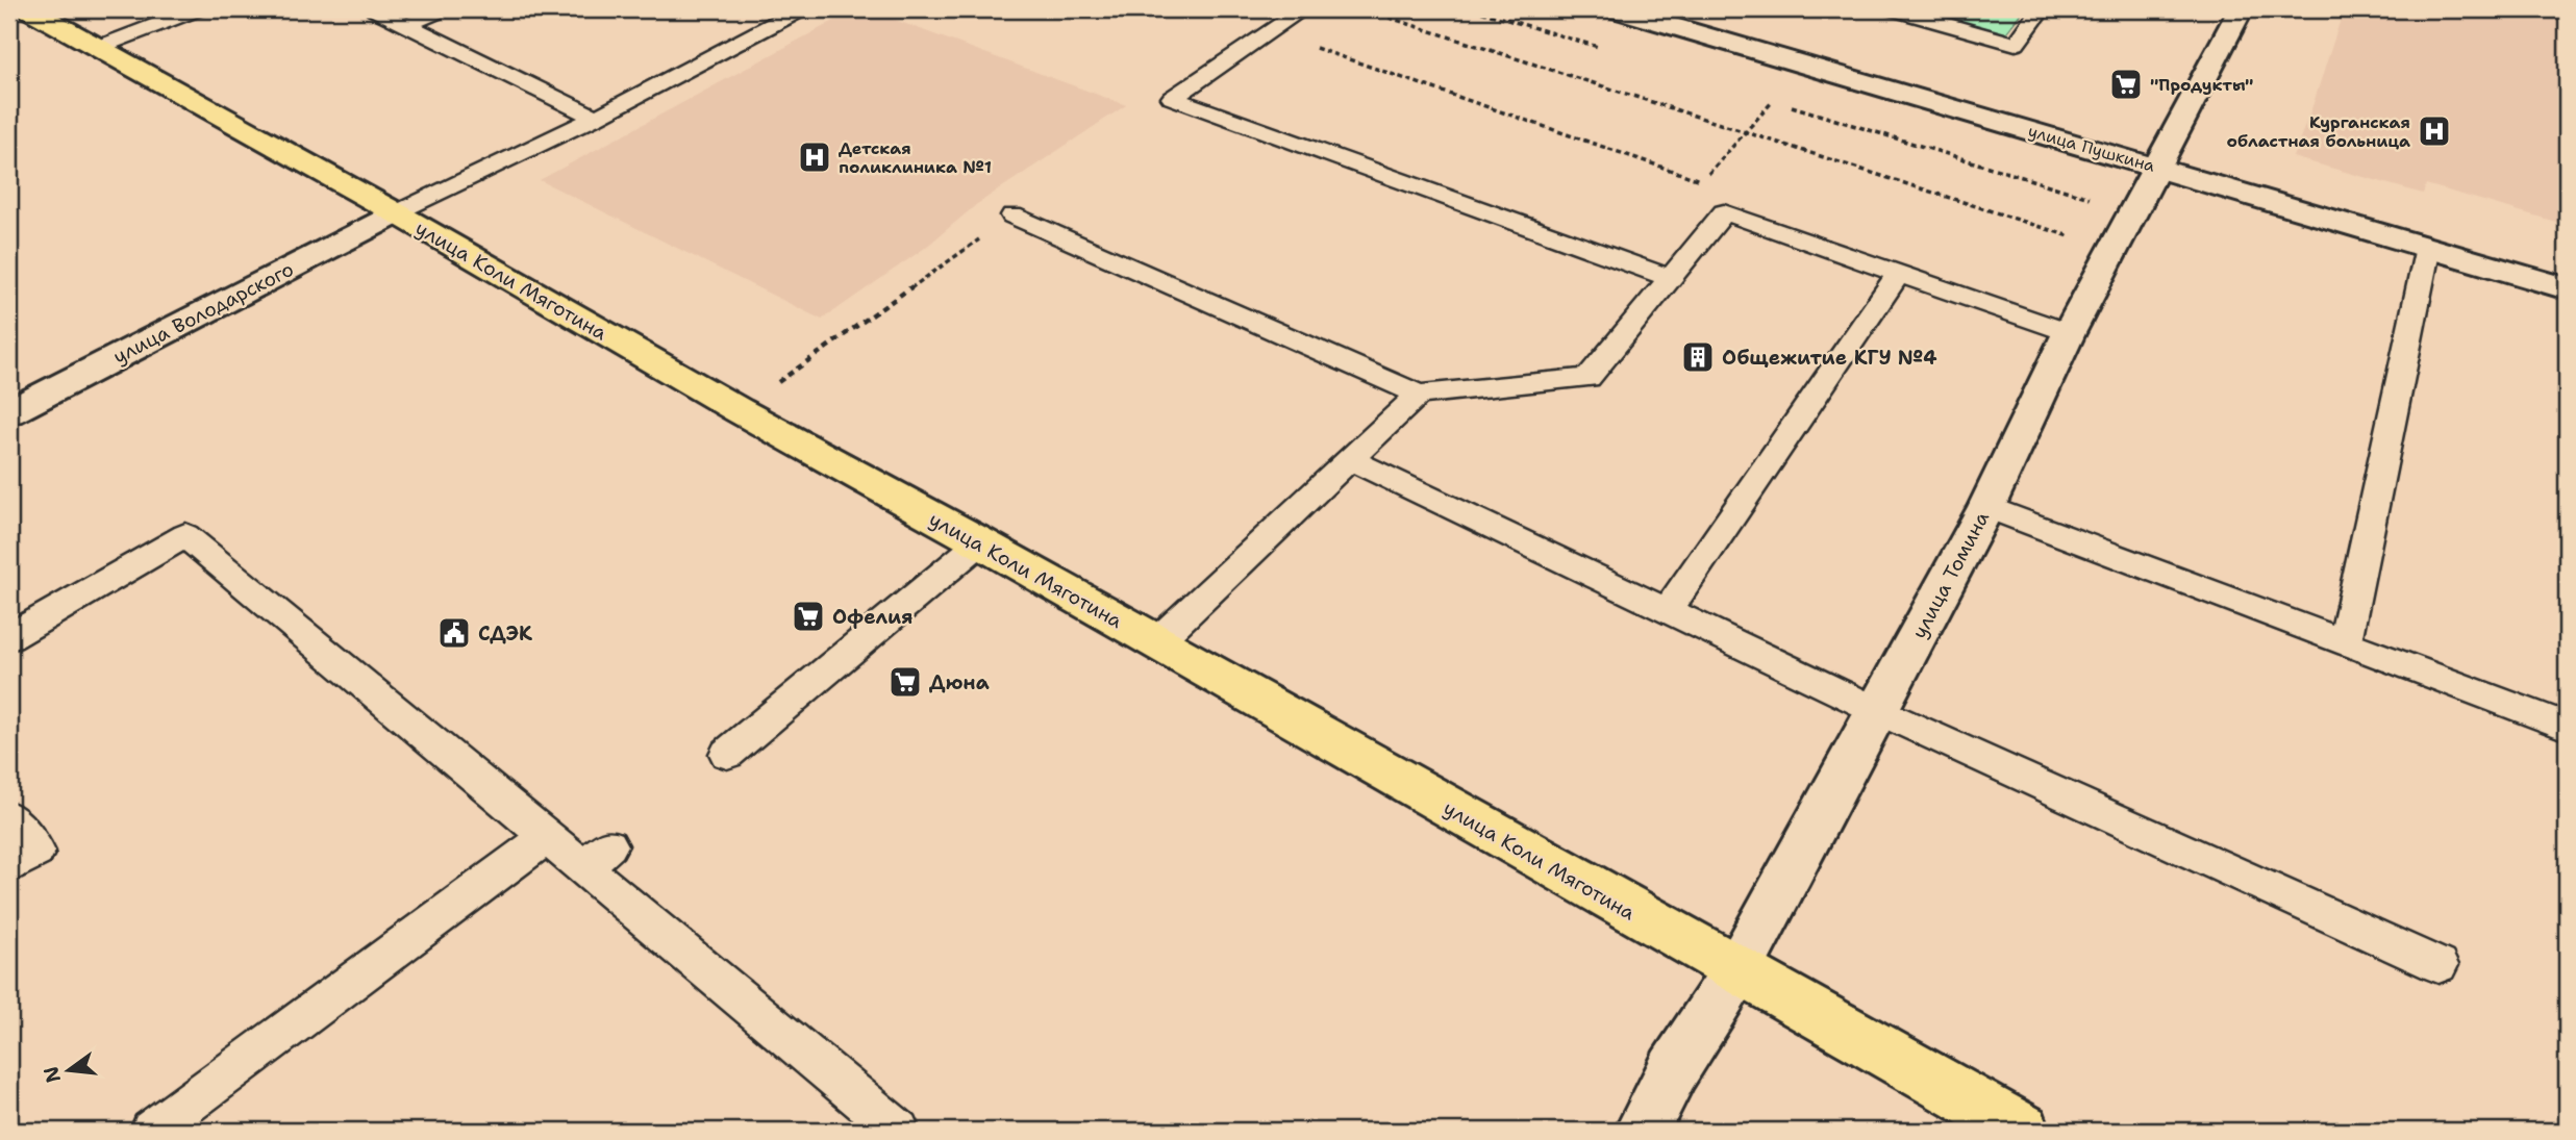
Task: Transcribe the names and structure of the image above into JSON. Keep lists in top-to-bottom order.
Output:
{
  "streets": {
    "main road": ["улица Коли Мяготина"],
    "street": ["улица Пушкина", "улица Володарского", "улица Томина"]
  },
  "crossings": [
    ["улица Пушкина", "улица Томина"],
    ["улица Коли Мяготина", "улица Володарского"],
    ["улица Коли Мяготина", "улица Томина"]
  ],
  "places": {
    "supermarket": ["\"Продукты\"", "Офелия", "Дюна"],
    "hospital": ["Курганская областная больница", "Детская поликлиника №1"],
    "building": ["Общежитие КГУ №4"],
    "public building": ["СДЭК"]
  },
  "north": "left"
}
